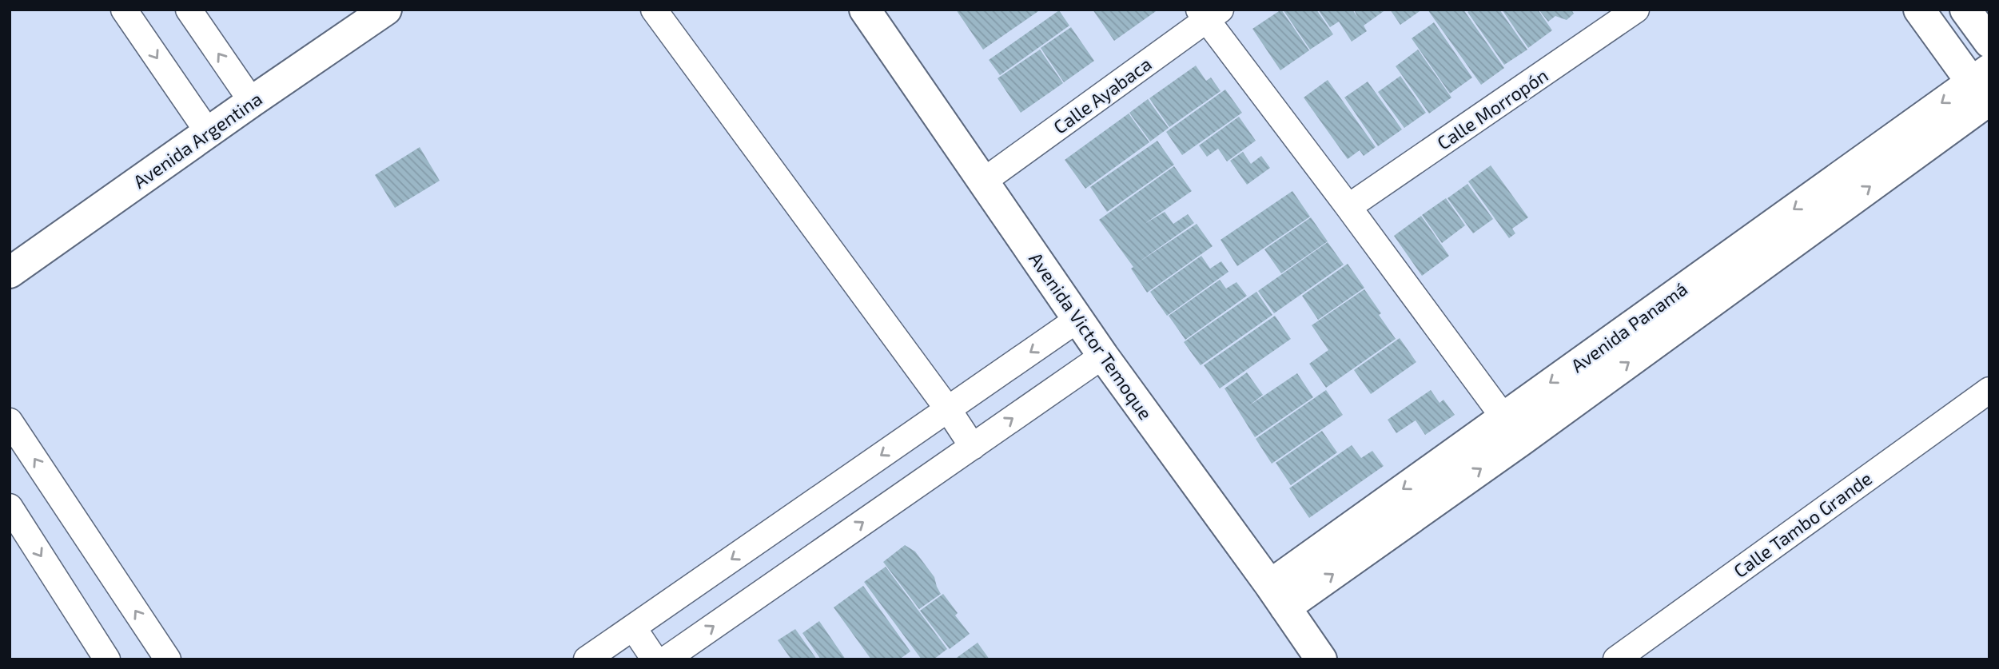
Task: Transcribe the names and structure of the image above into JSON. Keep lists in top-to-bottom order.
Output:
{
  "streets": {
    "street": [
      "Calle Ayabaca",
      "Calle Morropón",
      "Avenida Argentina",
      "Avenida Panamá",
      "Avenida Victor Temoque",
      "Calle Tambo Grande"
    ]
  },
  "crossings": [
    ["Calle Ayabaca", "Avenida Victor Temoque"],
    ["Avenida Panamá", "Avenida Victor Temoque"]
  ]
}
